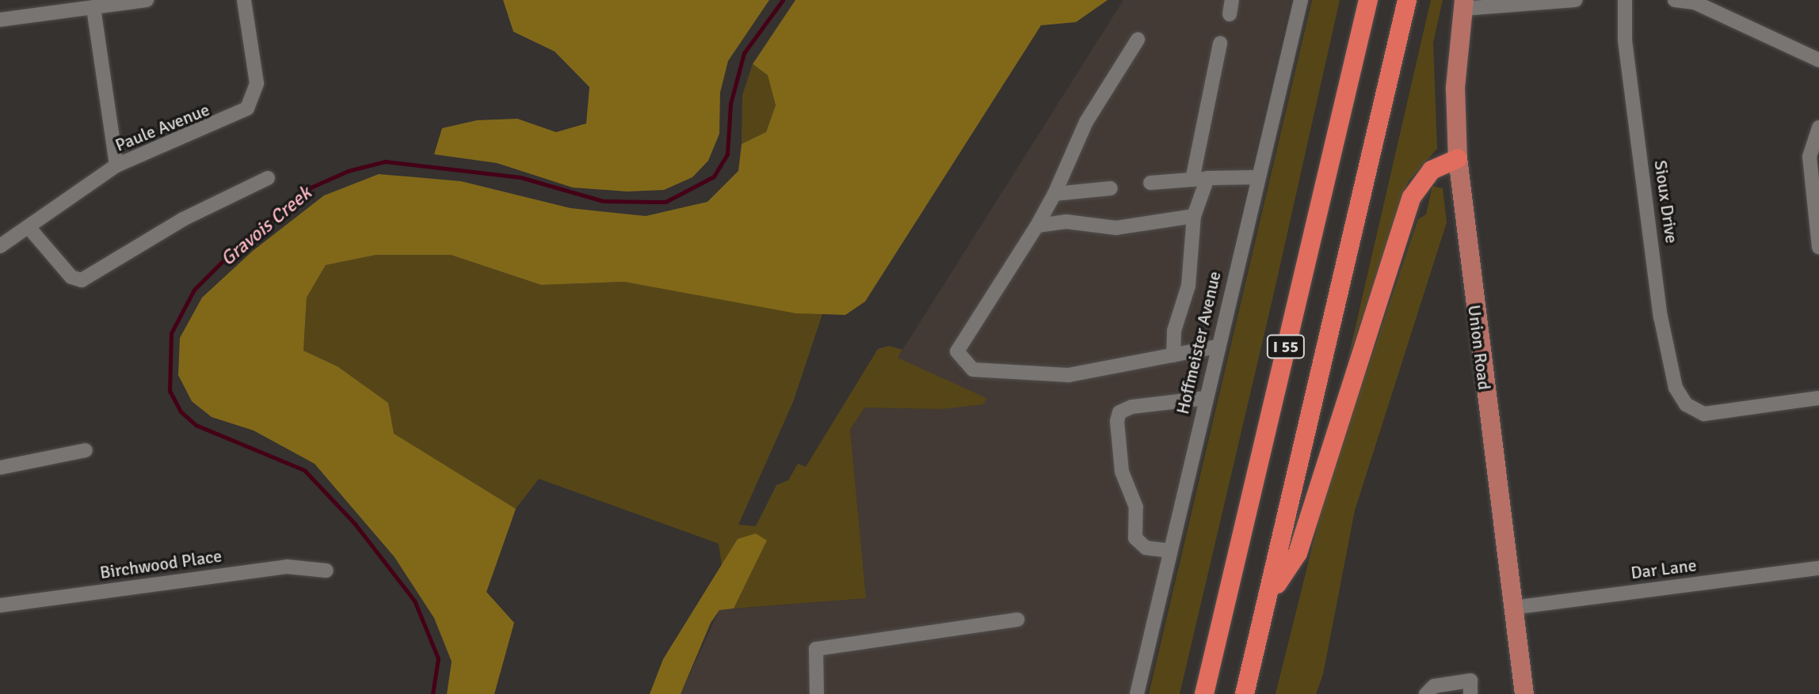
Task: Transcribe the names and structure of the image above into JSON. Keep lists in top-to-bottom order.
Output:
{
  "streets": {
    "highway": ["I 55"],
    "main road": ["Union Road"],
    "street": [
      "Paule Avenue",
      "Sioux Drive",
      "Hoffmeister Avenue",
      "Birchwood Place",
      "Dar Lane"
    ]
  },
  "crossings": [
    ["Union Road", "Dar Lane"]
  ],
  "water": ["Gravois Creek"]
}
